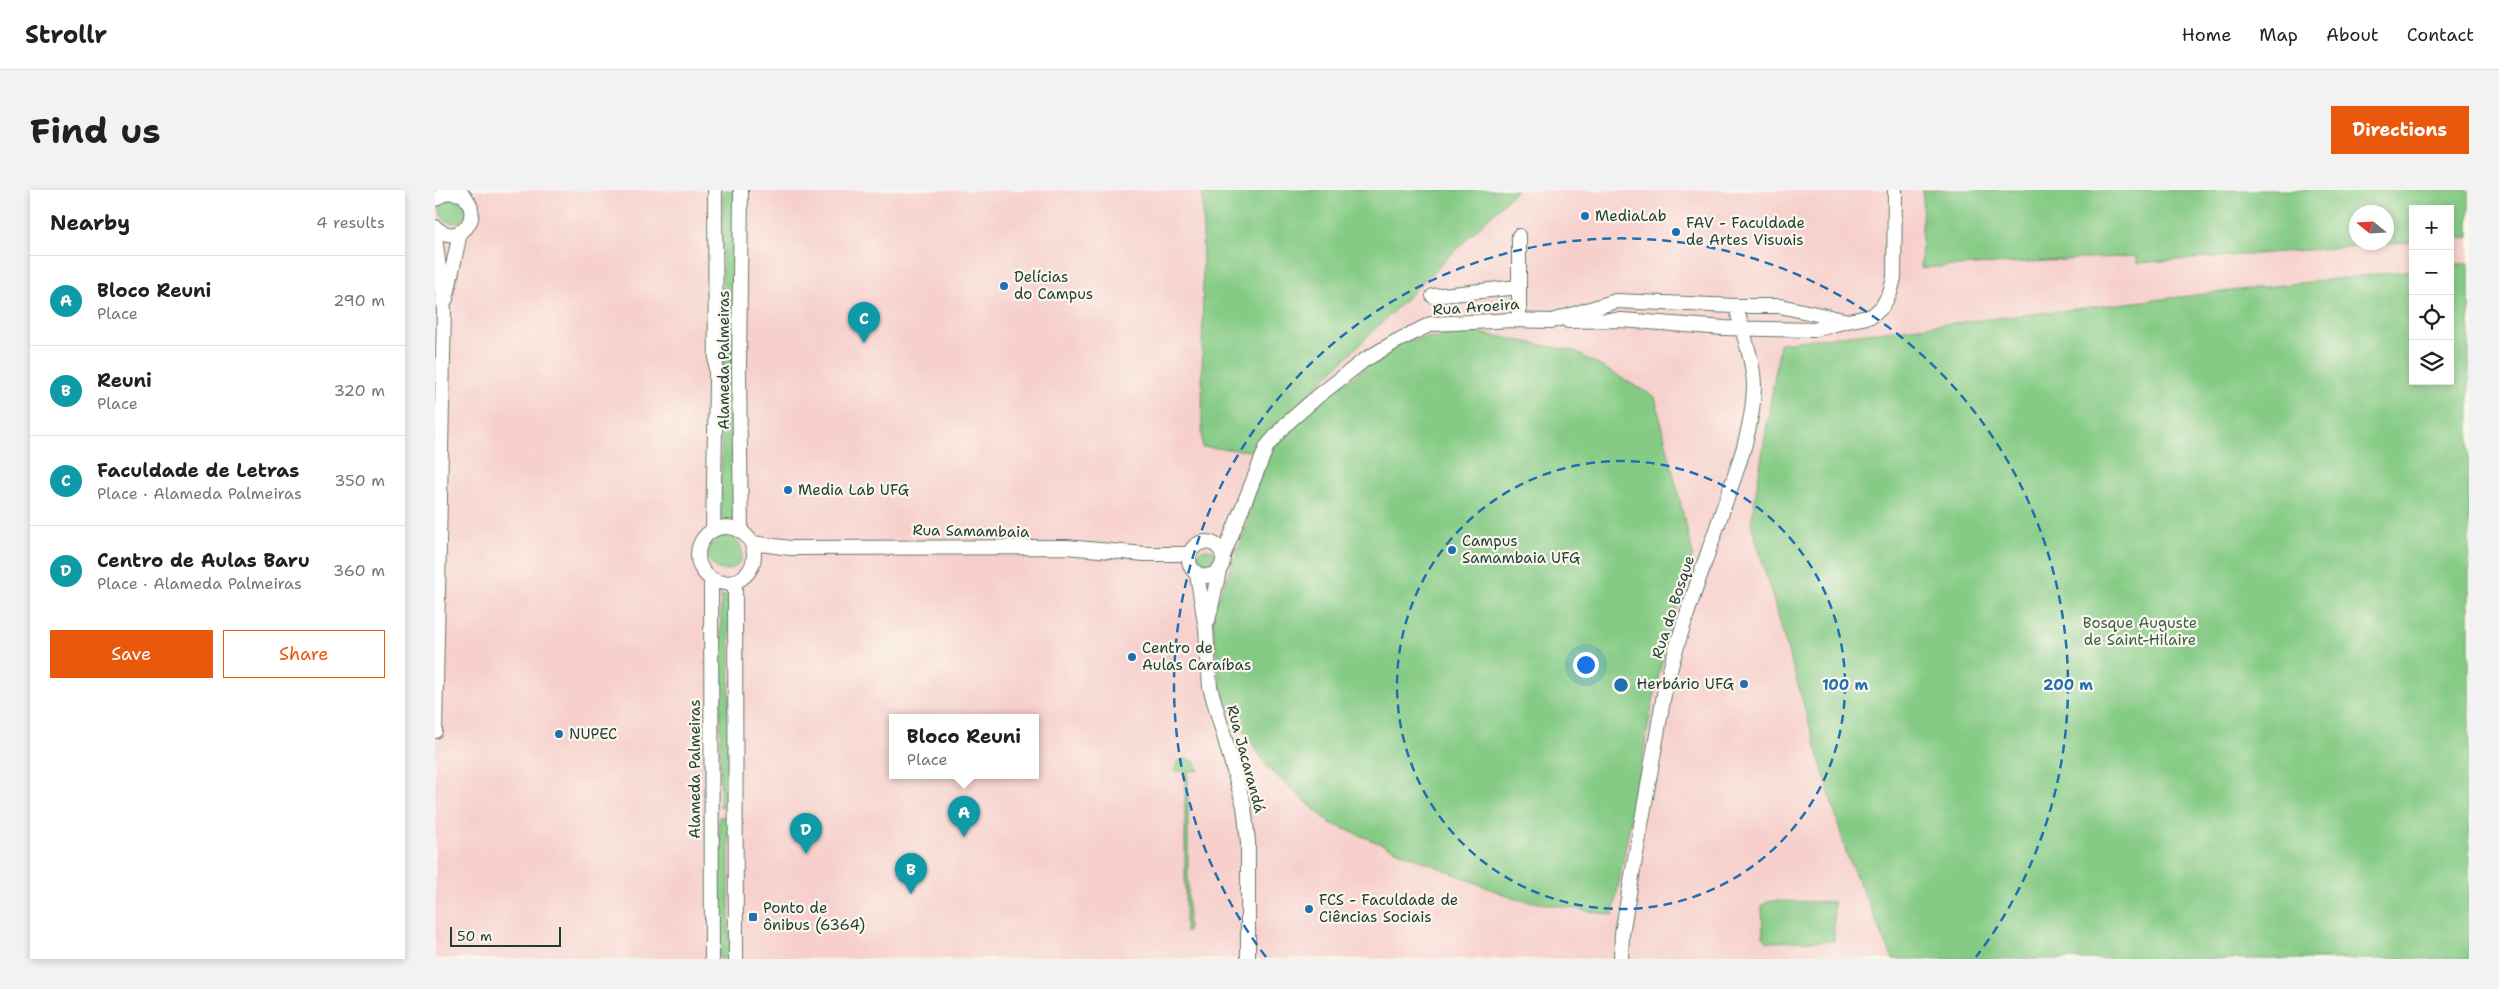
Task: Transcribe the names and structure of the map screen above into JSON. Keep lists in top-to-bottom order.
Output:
{
  "streets": {
    "street": [
      "Rua Aroeira",
      "Alameda Palmeiras",
      "Rua Samambaia",
      "Rua do Bosque",
      "Rua Jacarandá"
    ]
  },
  "crossings": [
    ["Rua Aroeira", "Rua Samambaia"],
    ["Alameda Palmeiras", "Rua Samambaia"]
  ],
  "parks": ["Bosque Auguste de Saint-Hilaire"],
  "places": {
    "other": [
      "MediaLab",
      "FAV - Faculdade de Artes Visuais",
      "Delícias do Campus",
      "Media Lab UFG",
      "Campus Samambaia UFG",
      "Centro de Aulas Caraíbas",
      "Herbário UFG",
      "NUPEC",
      "FCS - Faculdade de Ciências Sociais"
    ],
    "transit": ["Ponto de ônibus (6364)"]
  },
  "scale_bar": "50 m",
  "north": "left",
  "page": {
    "header": "Strollr",
    "nav": [
      "Home",
      "Map",
      "About",
      "Contact"
    ],
    "buttons": [
      "Directions",
      ["Save", "Share"]
    ],
    "title": "Find us",
    "heading": ["Nearby", "4 results"],
    "map_buttons": ["+", "−"],
    "list": [
      {
        "mark": "A",
        "name": "Bloco Reuni",
        "note": "Place",
        "value": "290 m"
      },
      {
        "mark": "B",
        "name": "Reuni",
        "note": "Place",
        "value": "320 m"
      },
      {
        "mark": "C",
        "name": "Faculdade de Letras",
        "note": "Place · Alameda Palmeiras",
        "value": "350 m"
      },
      {
        "mark": "D",
        "name": "Centro de Aulas Baru",
        "note": "Place · Alameda Palmeiras",
        "value": "360 m"
      }
    ],
    "pins": [
      "C",
      "A",
      "D",
      "B"
    ],
    "popup": ["Bloco Reuni", "Place"],
    "scale": "50 m"
  },
  "rings": ["100 m", "200 m"]
}
